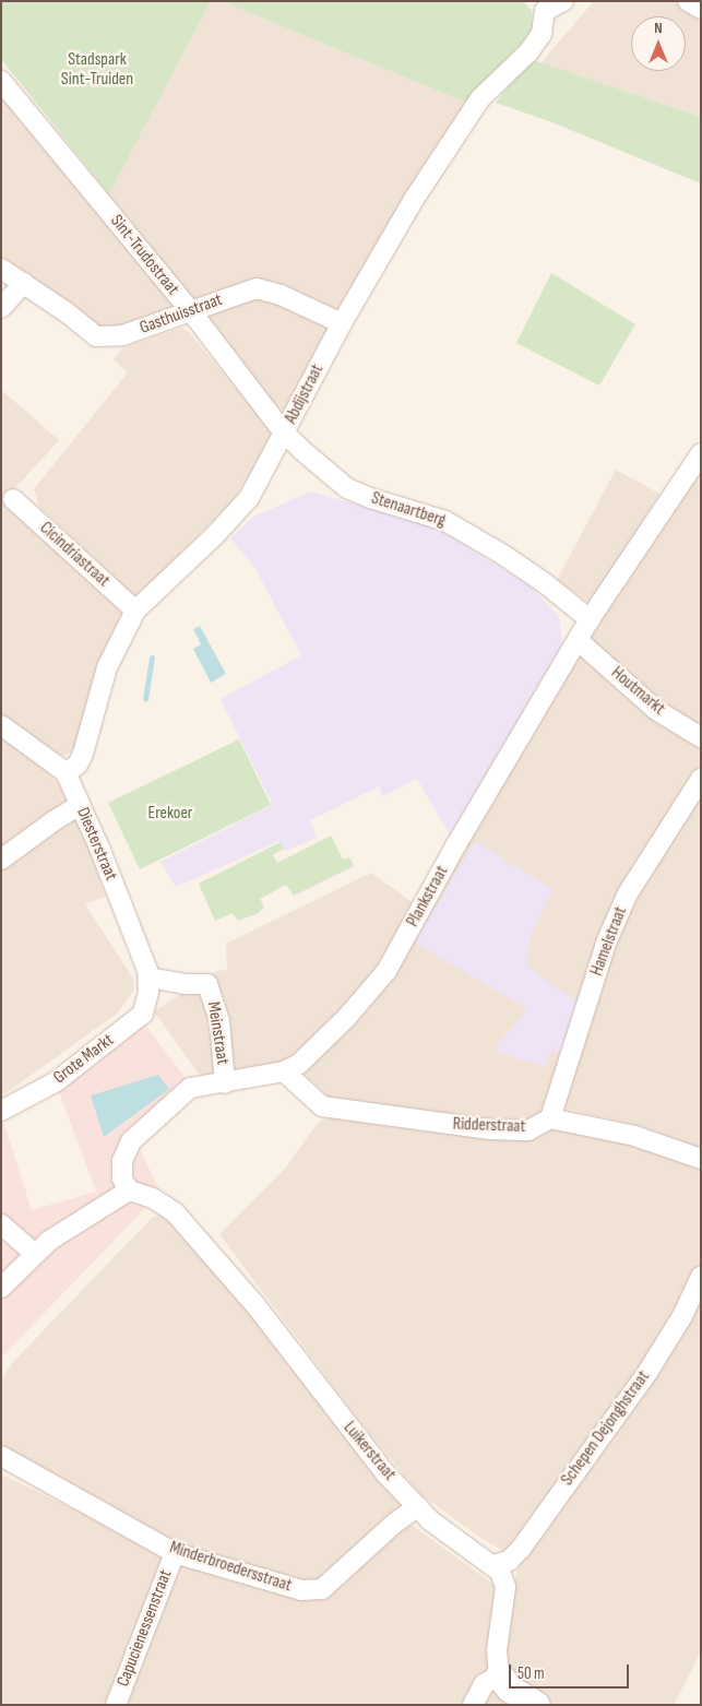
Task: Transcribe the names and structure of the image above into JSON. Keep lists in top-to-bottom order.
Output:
{
  "streets": {
    "street": [
      "Sint-Trudostraat",
      "Gasthuisstraat",
      "Abdijstraat",
      "Stenaartberg",
      "Cicindriastraat",
      "Houtmarkt",
      "Diesterstraat",
      "Plankstraat",
      "Hamelstraat",
      "Meinstraat",
      "Grote Markt",
      "Ridderstraat",
      "Schepen Dejonghstraat",
      "Luikerstraat",
      "Minderbroedersstraat",
      "Capucienessenstraat"
    ]
  },
  "crossings": [
    ["Sint-Trudostraat", "Gasthuisstraat"],
    ["Sint-Trudostraat", "Abdijstraat"],
    ["Sint-Trudostraat", "Stenaartberg"],
    ["Gasthuisstraat", "Abdijstraat"],
    ["Abdijstraat", "Stenaartberg"],
    ["Abdijstraat", "Cicindriastraat"],
    ["Abdijstraat", "Diesterstraat"],
    ["Stenaartberg", "Plankstraat"],
    ["Houtmarkt", "Plankstraat"],
    ["Diesterstraat", "Meinstraat"],
    ["Diesterstraat", "Grote Markt"],
    ["Plankstraat", "Meinstraat"],
    ["Plankstraat", "Ridderstraat"],
    ["Plankstraat", "Luikerstraat"],
    ["Hamelstraat", "Ridderstraat"],
    ["Meinstraat", "Grote Markt"],
    ["Schepen Dejonghstraat", "Luikerstraat"],
    ["Luikerstraat", "Minderbroedersstraat"],
    ["Minderbroedersstraat", "Capucienessenstraat"]
  ],
  "parks": ["Stadspark Sint-Truiden", "Erekoer"],
  "scale_bar": "50 m",
  "north": "top"
}
